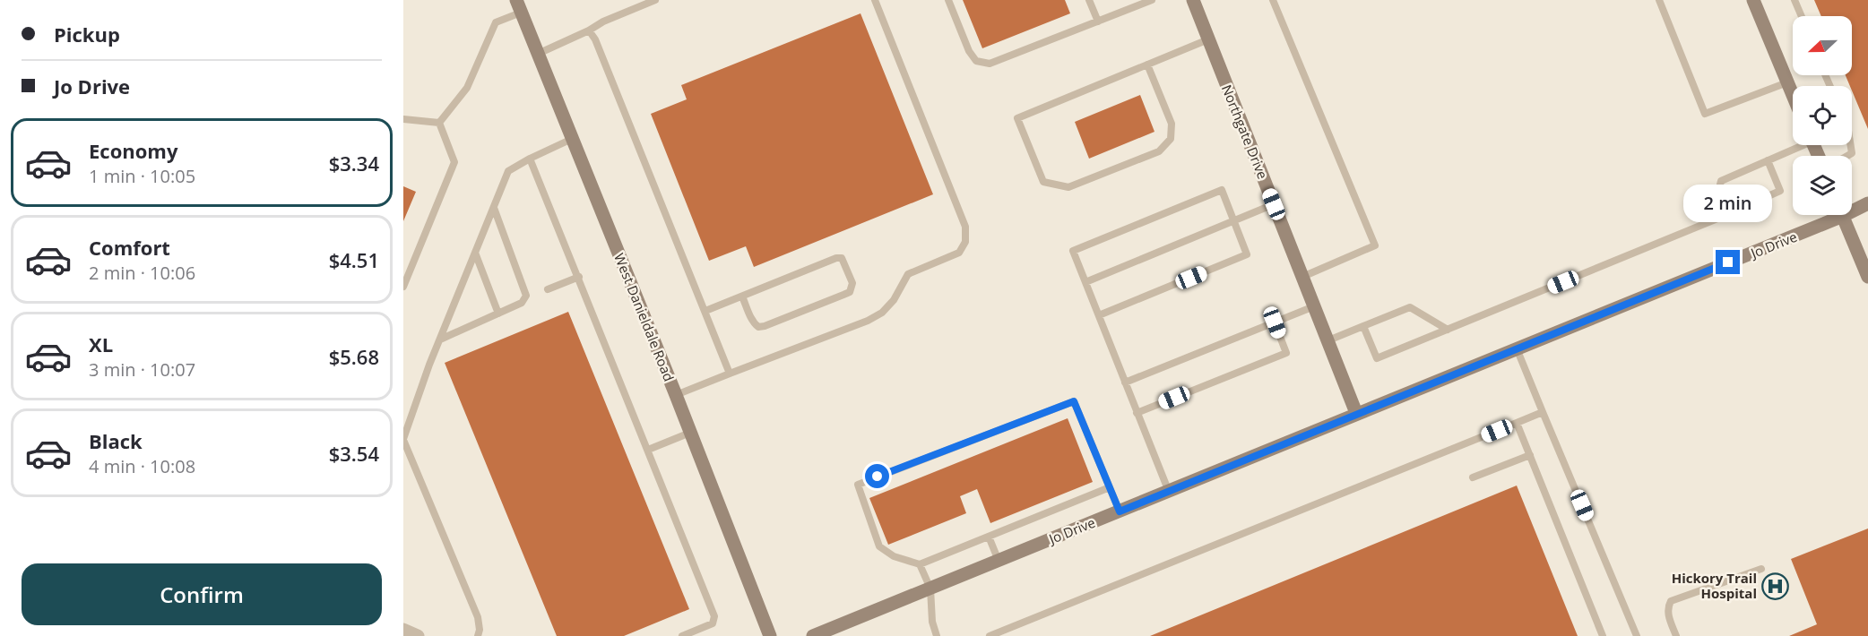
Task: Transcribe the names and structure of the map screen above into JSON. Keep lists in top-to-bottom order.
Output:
{
  "streets": {
    "street": ["Northgate Drive", "Jo Drive", "West Danieldale Road"]
  },
  "crossings": [
    ["Northgate Drive", "Jo Drive"]
  ],
  "places": {
    "hospital": ["Hickory Trail Hospital"]
  },
  "north": "left",
  "page": {
    "banner": ["Pickup", "Jo Drive"],
    "list": [
      {
        "name": "Economy",
        "note": "1 min · 10:05",
        "value": "$3.34"
      },
      {
        "name": "Comfort",
        "note": "2 min · 10:06",
        "value": "$4.51"
      },
      {
        "name": "XL",
        "note": "3 min · 10:07",
        "value": "$5.68"
      },
      {
        "name": "Black",
        "note": "4 min · 10:08",
        "value": "$3.54"
      }
    ],
    "bubble": "2 min",
    "buttons": "Confirm"
  }
}
